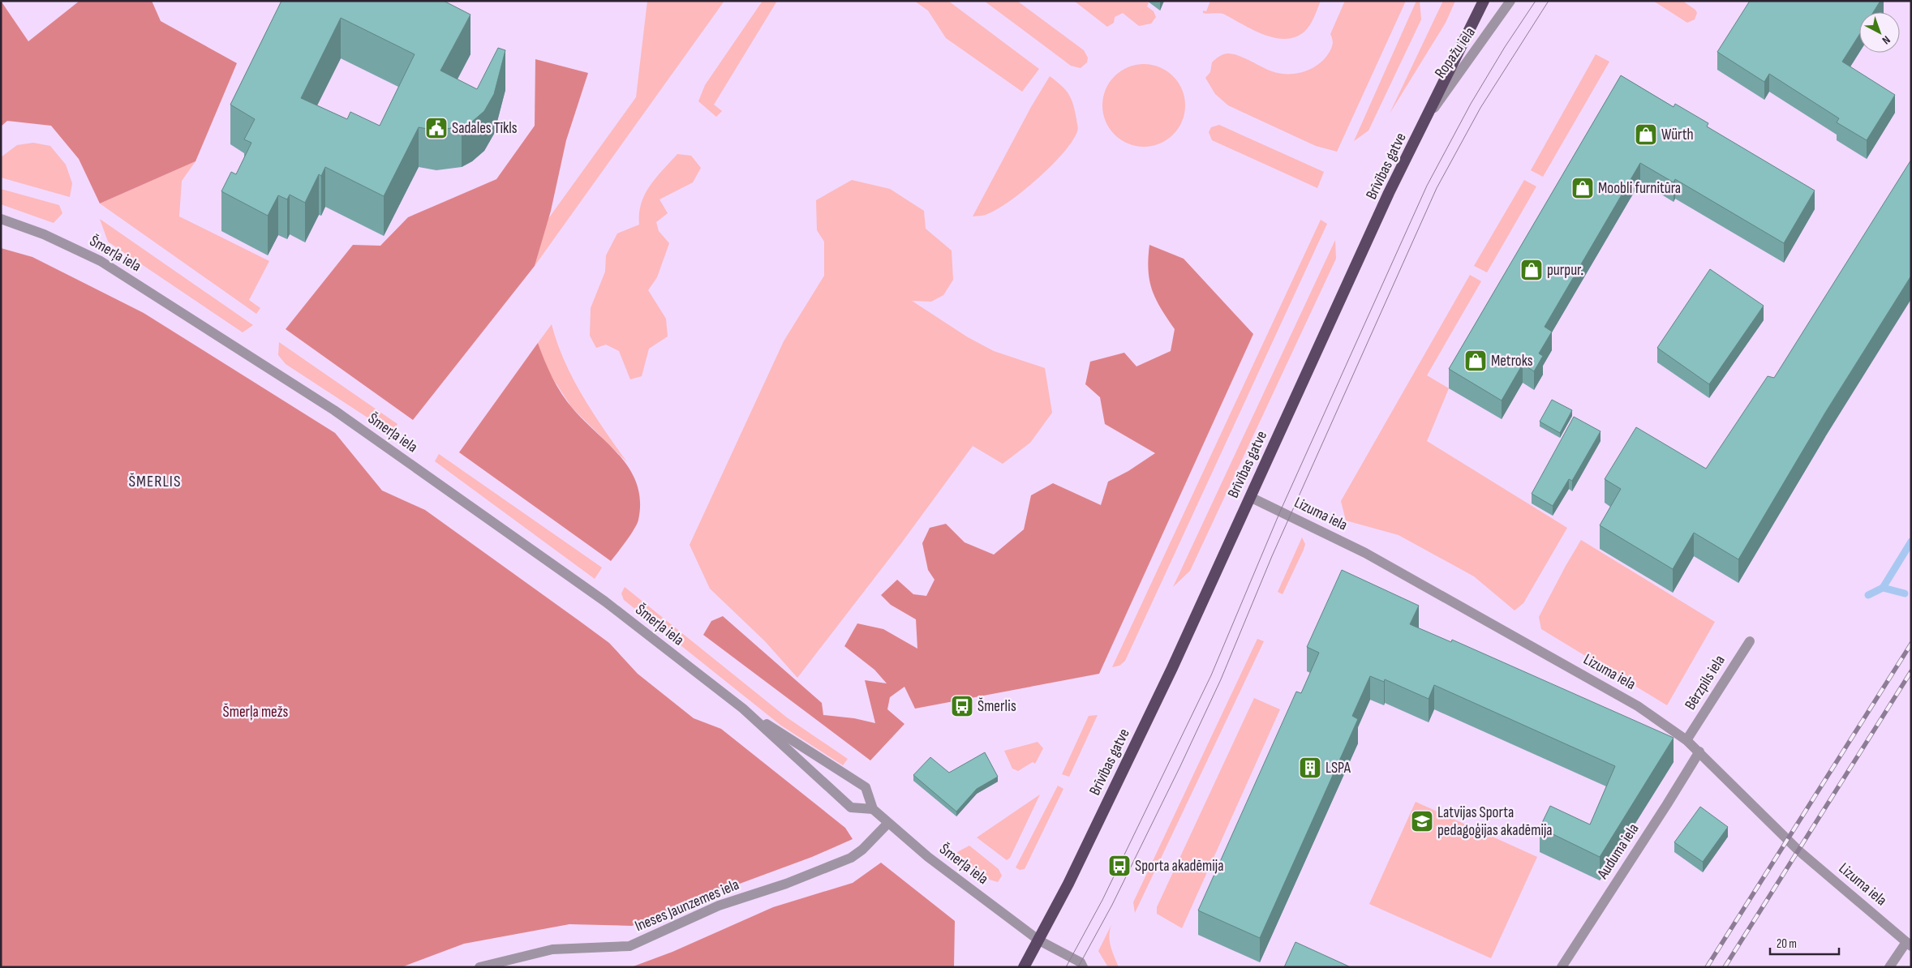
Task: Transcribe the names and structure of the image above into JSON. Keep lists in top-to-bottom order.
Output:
{
  "streets": {
    "highway": ["Brīvības gatve"],
    "street": [
      "Ropažu iela",
      "Šmerļa iela",
      "Lizuma iela",
      "Bērzpils iela",
      "Auduma iela",
      "Ineses Jaunzemes iela"
    ]
  },
  "crossings": [
    ["Ropažu iela", "Brīvības gatve"],
    ["Brīvības gatve", "Šmerļa iela"],
    ["Brīvības gatve", "Lizuma iela"],
    ["Šmerļa iela", "Ineses Jaunzemes iela"],
    ["Lizuma iela", "Bērzpils iela"],
    ["Lizuma iela", "Auduma iela"]
  ],
  "districts": ["ŠMERLIS"],
  "parks": ["Šmerļa mežs"],
  "places": {
    "public building": ["Sadales Tīkls"],
    "shop": [
      "Würth",
      "Moobli furnitūra",
      "purpur.",
      "Metroks"
    ],
    "bus stop": ["Šmerlis", "Sporta akadēmija"],
    "building": ["LSPA"],
    "school or university": ["Latvijas Sporta pedagoģijas akadēmija"]
  },
  "scale_bar": "20 m",
  "north": "bottom right"
}
